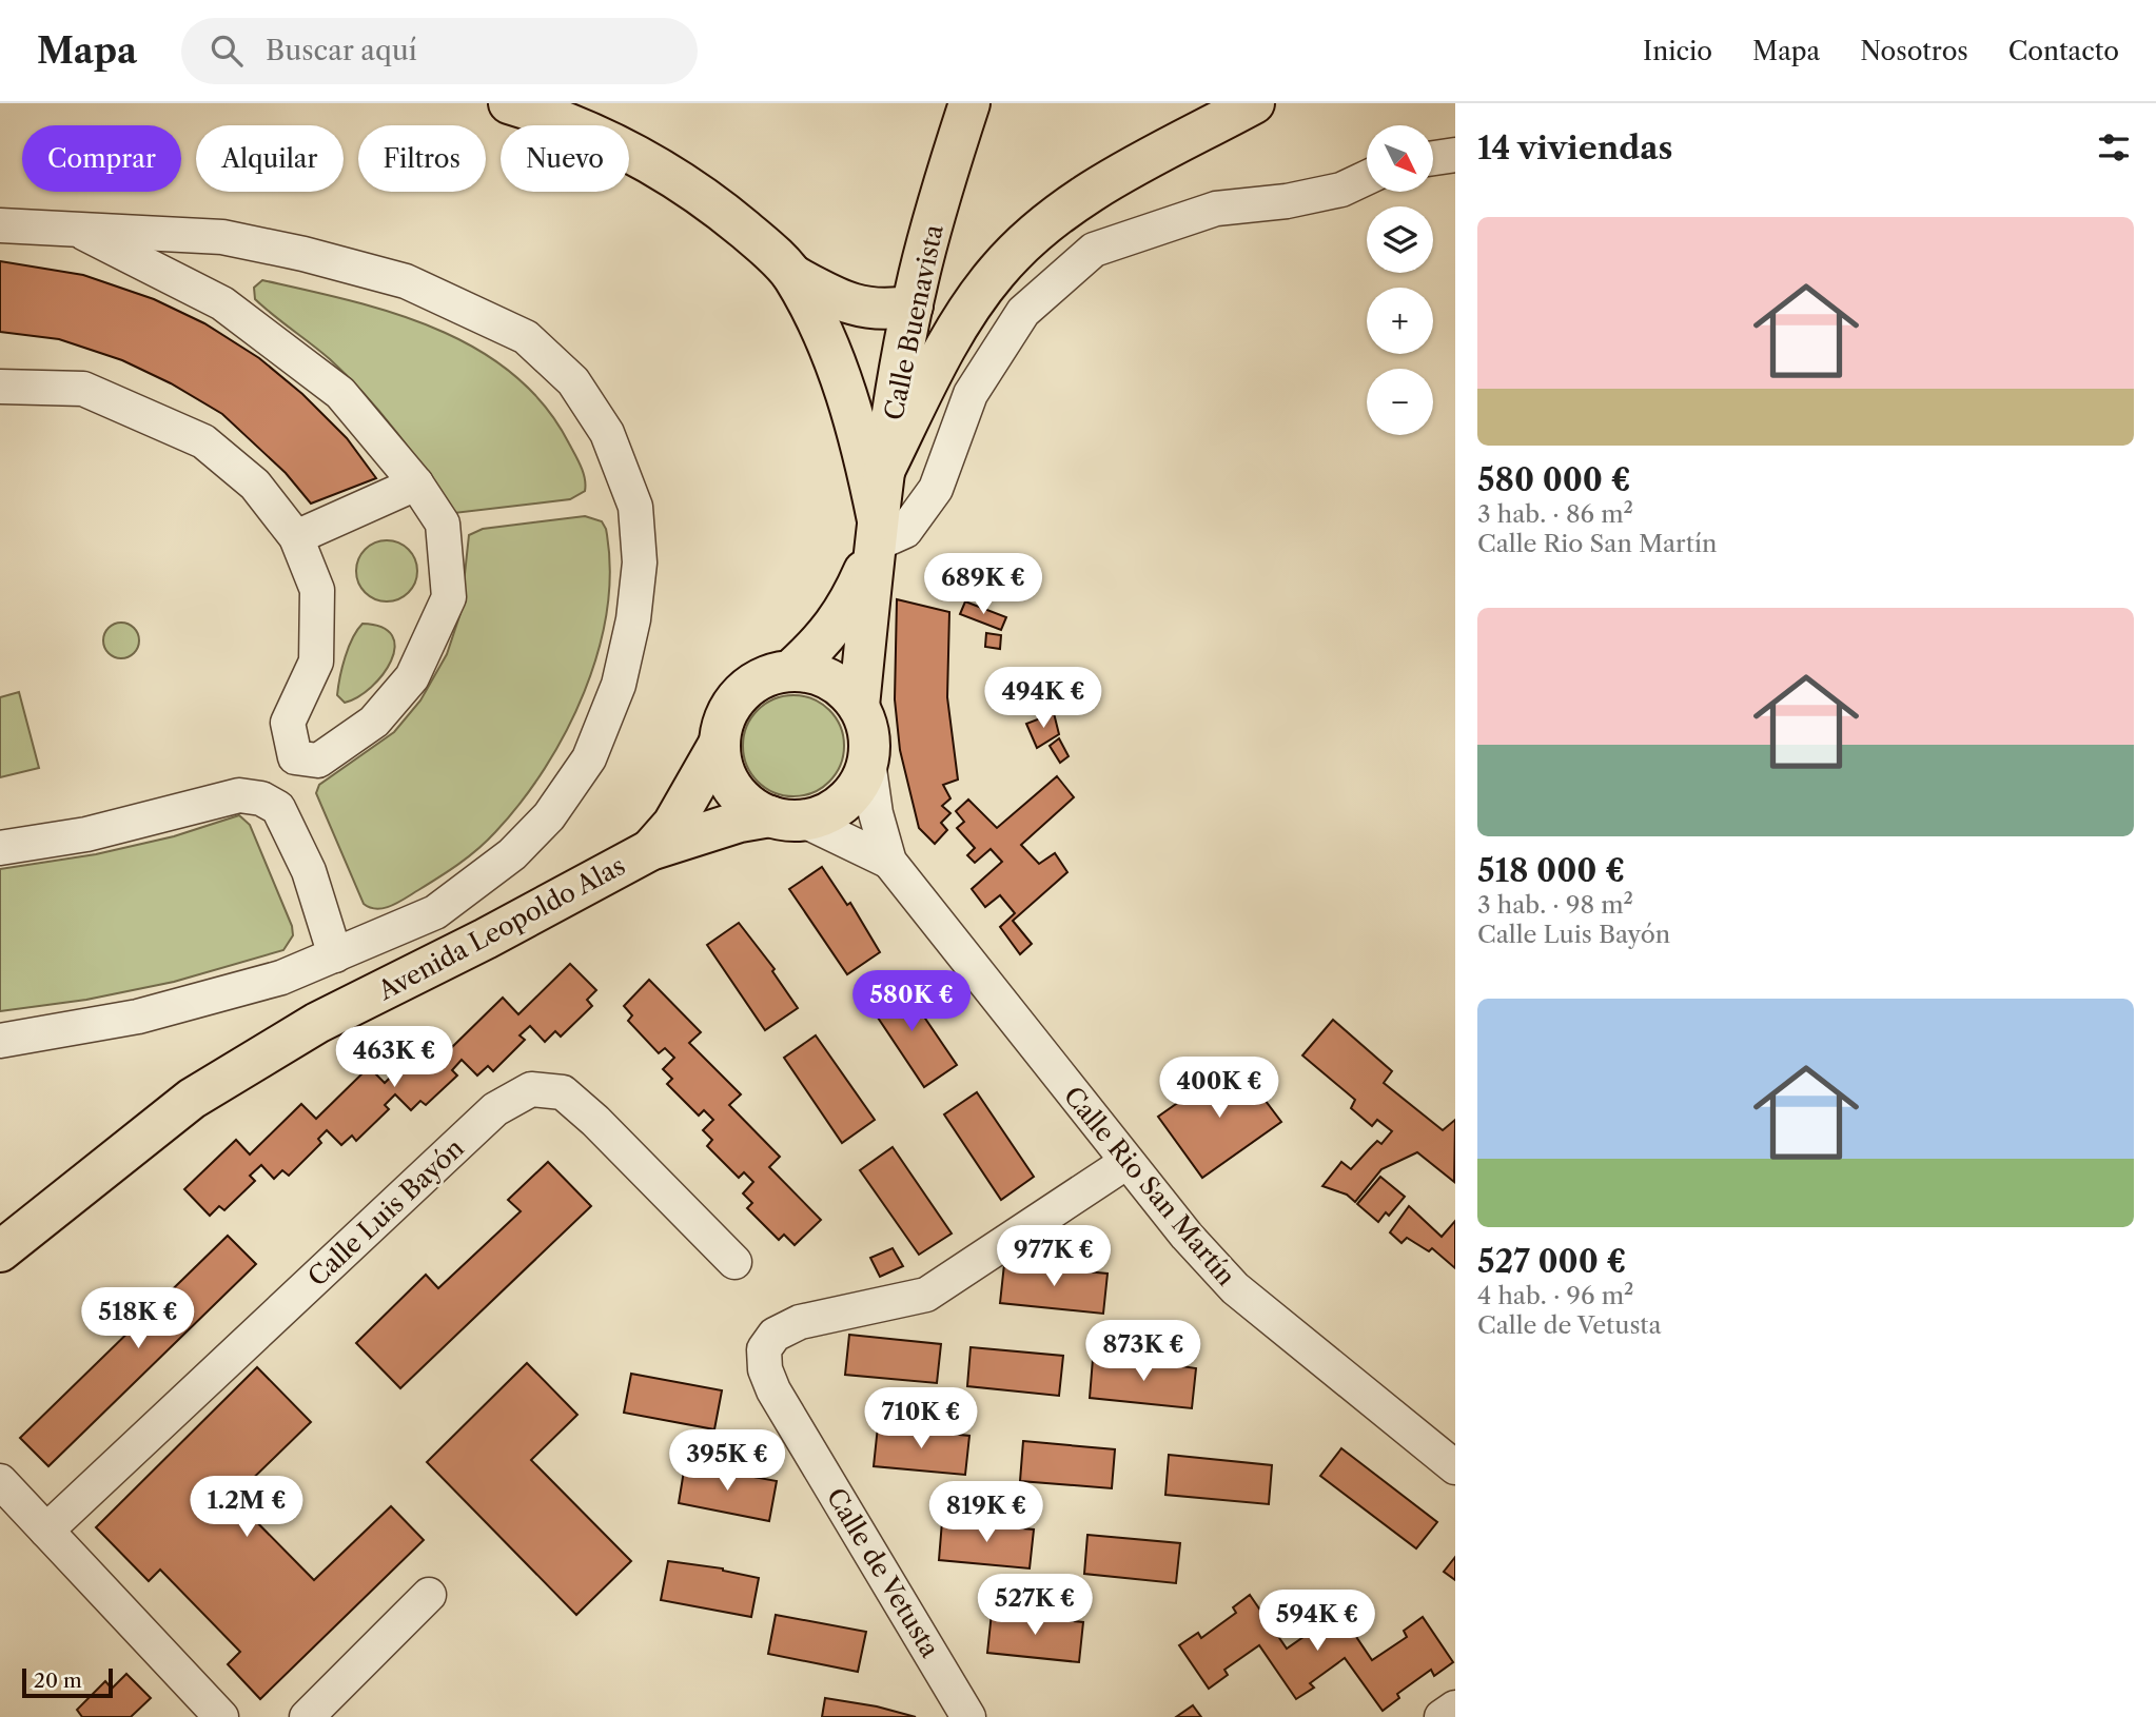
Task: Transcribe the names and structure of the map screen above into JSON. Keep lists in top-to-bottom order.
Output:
{
  "streets": {
    "main road": ["Calle Buenavista", "Avenida Leopoldo Alas"],
    "street": ["Calle Rio San Martín", "Calle Luis Bayón", "Calle de Vetusta"]
  },
  "crossings": [
    ["Calle Buenavista", "Avenida Leopoldo Alas"],
    ["Calle Buenavista", "Calle Rio San Martín"],
    ["Avenida Leopoldo Alas", "Calle Rio San Martín"],
    ["Calle Rio San Martín", "Calle de Vetusta"]
  ],
  "scale_bar": "20 m",
  "north": "bottom right",
  "page": {
    "header": "Mapa",
    "search": "Buscar aquí",
    "nav": [
      "Inicio",
      "Mapa",
      "Nosotros",
      "Contacto"
    ],
    "heading": "14 viviendas",
    "map_buttons": ["+", "−"],
    "chip": [
      "Comprar",
      "Alquilar",
      "Filtros",
      "Nuevo"
    ],
    "list": [
      {
        "name": "580 000 €",
        "note": "3 hab. · 86 m² · Calle Rio San Martín"
      },
      {
        "name": "518 000 €",
        "note": "3 hab. · 98 m² · Calle Luis Bayón"
      },
      {
        "name": "527 000 €",
        "note": "4 hab. · 96 m² · Calle de Vetusta"
      }
    ],
    "price": [
      "689K €",
      "494K €",
      "580K €",
      "463K €",
      "400K €",
      "977K €",
      "518K €",
      "873K €",
      "710K €",
      "395K €",
      "1.2M €",
      "819K €",
      "527K €",
      "594K €"
    ],
    "scale": "20 m"
  }
}
